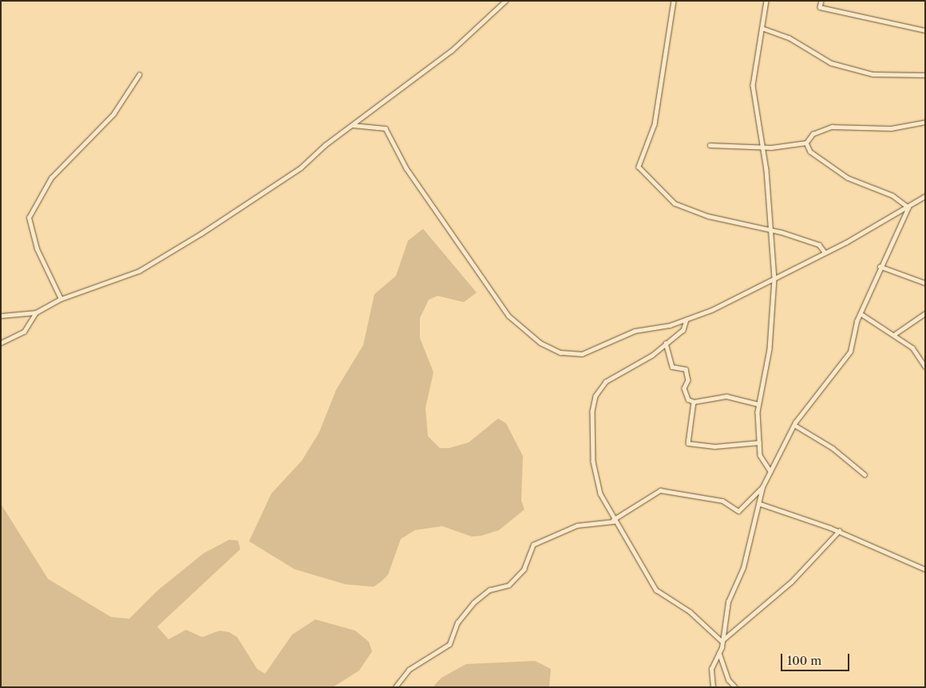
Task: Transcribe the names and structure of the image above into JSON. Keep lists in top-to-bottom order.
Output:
{
  "scale_bar": "100 m"
}
